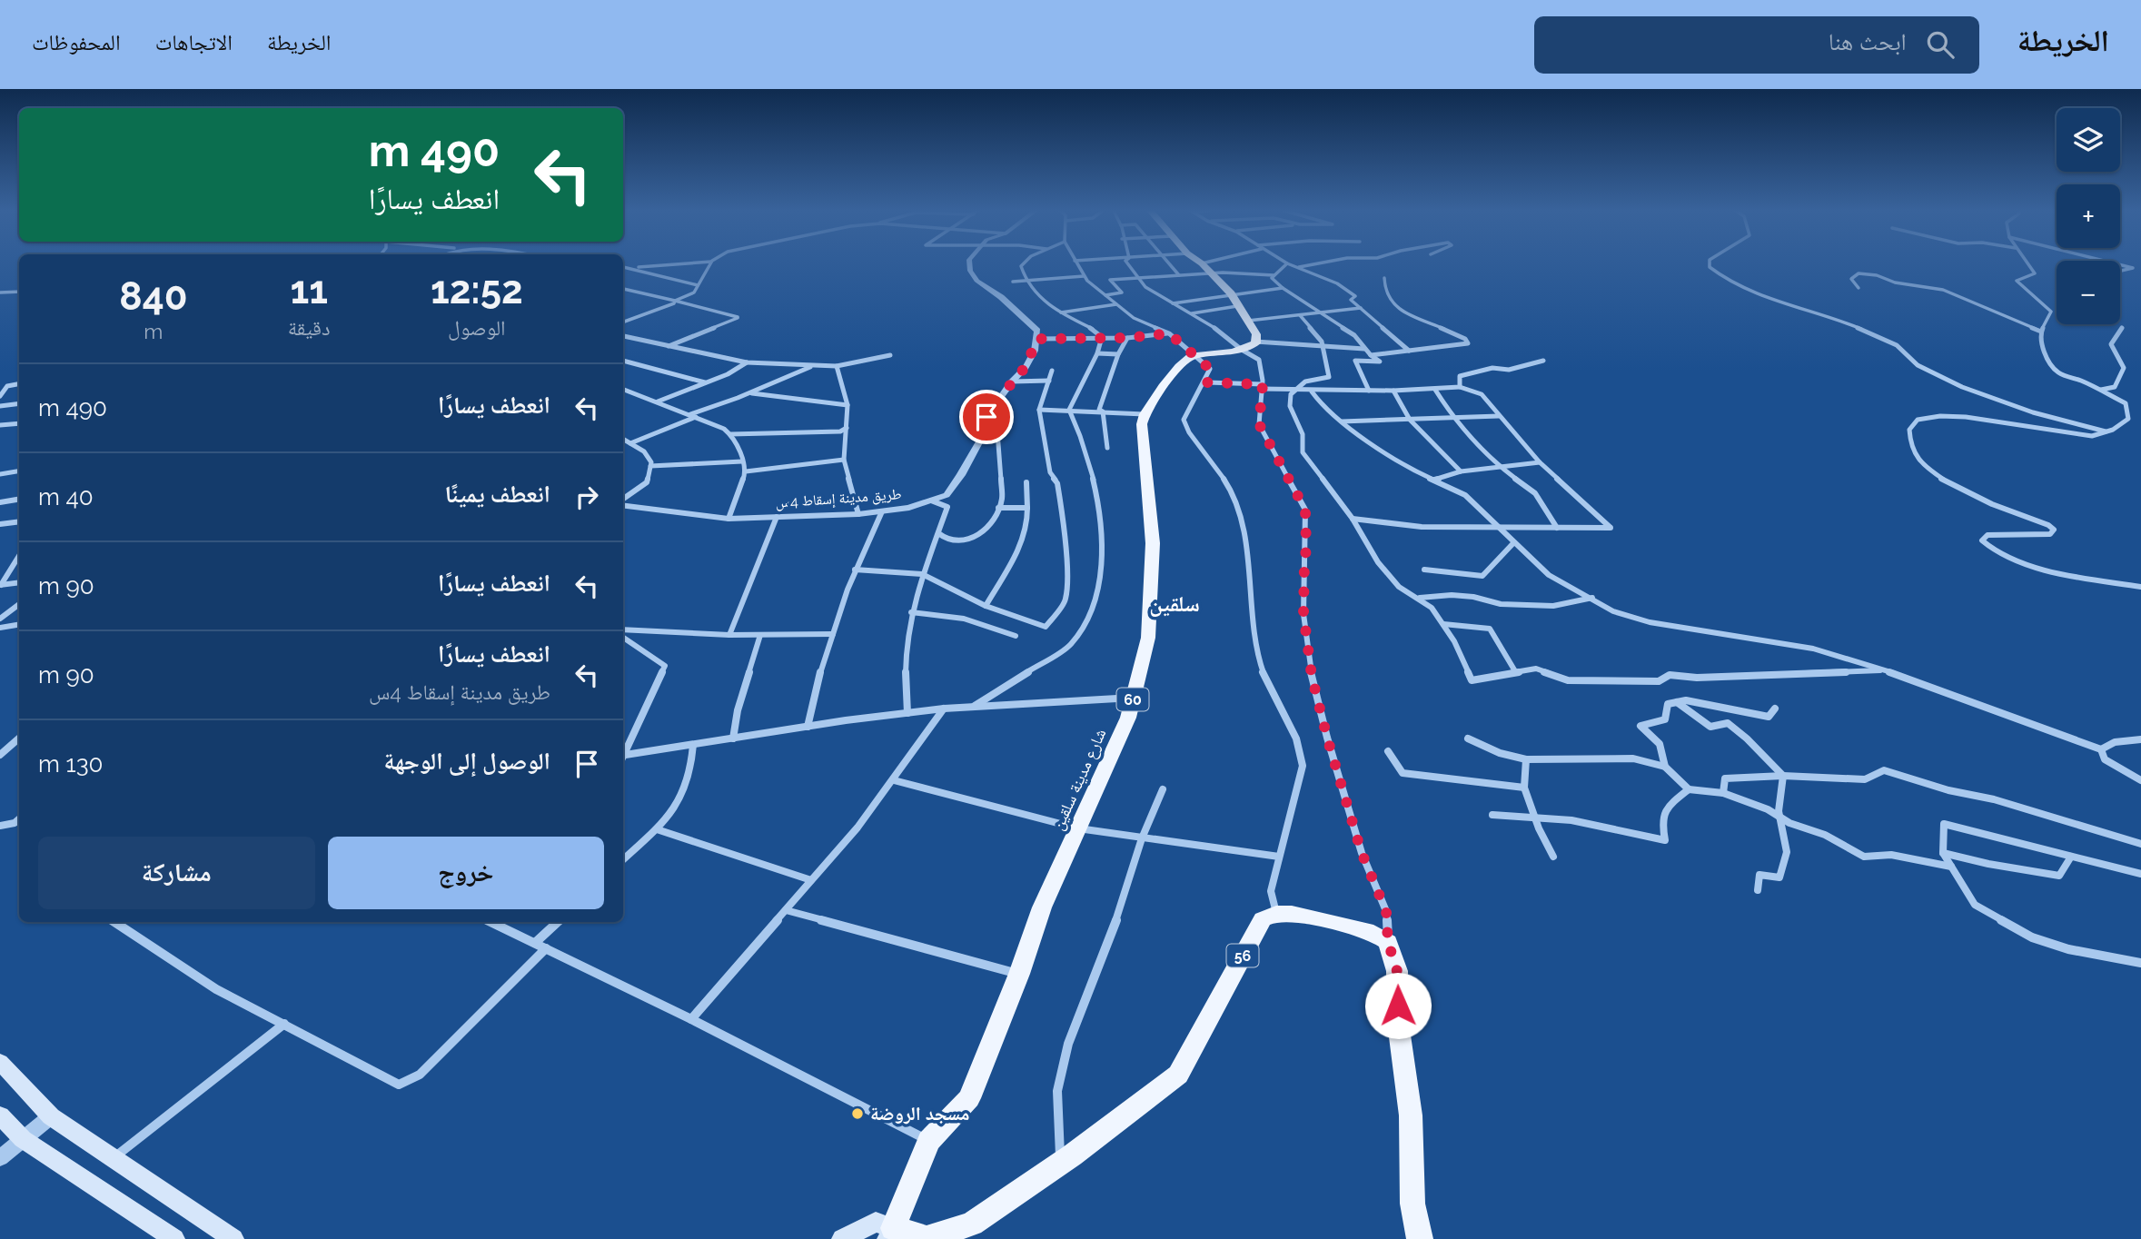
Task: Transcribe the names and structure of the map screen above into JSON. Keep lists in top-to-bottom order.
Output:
{
  "streets": {
    "main road": ["60", "شارع مدينة سلقين", "56"],
    "street": ["طريق مدينة إسقاط 4س"]
  },
  "crossings": [
    ["شارع مدينة سلقين", "56"]
  ],
  "districts": ["سلقين"],
  "places": ["مسجد الروضة"],
  "page": {
    "header": "الخريطة",
    "search": "ابحث هنا",
    "nav": ["الخريطة", "الاتجاهات", "المحفوظات"],
    "map_buttons": ["+", "−"],
    "turn": ["490 m", "انعطف يسارًا"],
    "eta": [
      "12:52",
      "الوصول",
      "11",
      "دقيقة",
      "840",
      "m"
    ],
    "list": [
      {
        "name": "انعطف يسارًا",
        "value": "490 m"
      },
      {
        "name": "انعطف يمينًا",
        "value": "40 m"
      },
      {
        "name": "انعطف يسارًا",
        "value": "90 m"
      },
      {
        "name": "انعطف يسارًا",
        "note": "طريق مدينة إسقاط 4س",
        "value": "90 m"
      },
      {
        "name": "الوصول إلى الوجهة",
        "value": "130 m"
      }
    ],
    "buttons": ["خروج", "مشاركة"]
  }
}
